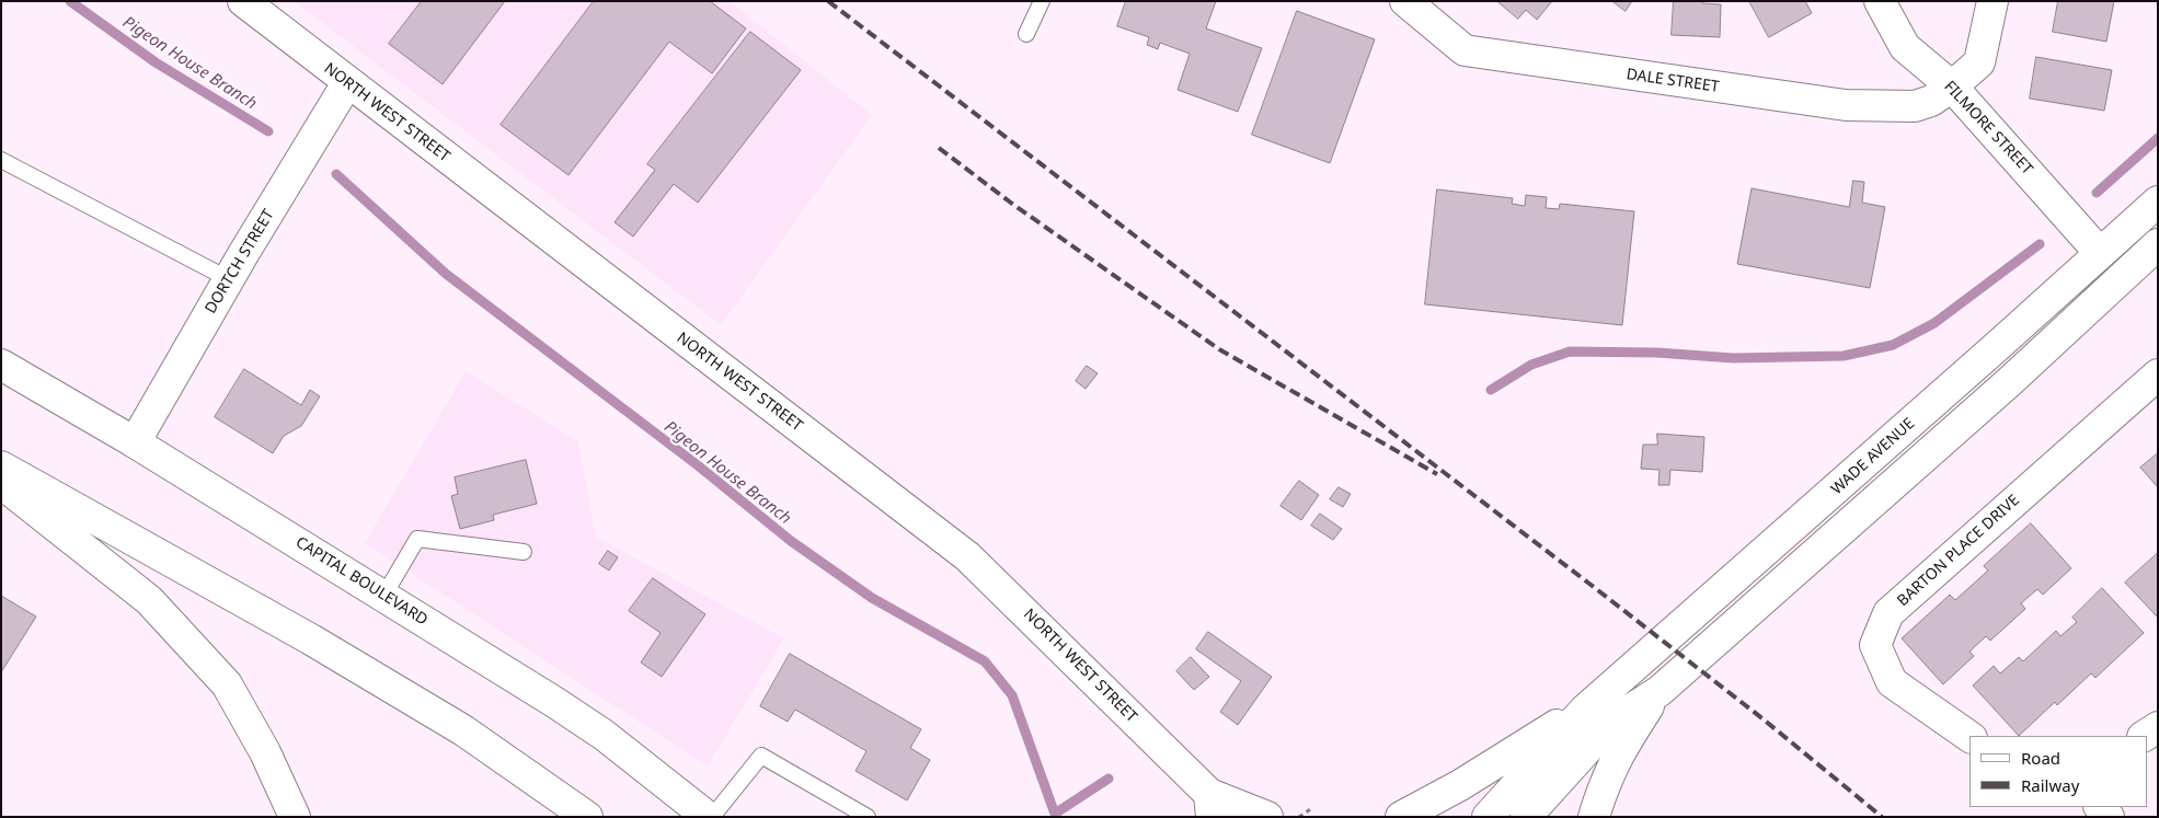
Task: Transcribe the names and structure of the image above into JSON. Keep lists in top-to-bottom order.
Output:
{
  "streets": {
    "main road": [
      "DALE STREET",
      "NORTH WEST STREET",
      "FILMORE STREET",
      "DORTCH STREET",
      "WADE AVENUE",
      "BARTON PLACE DRIVE",
      "CAPITAL BOULEVARD"
    ]
  },
  "crossings": [
    ["DALE STREET", "FILMORE STREET"],
    ["NORTH WEST STREET", "DORTCH STREET"],
    ["FILMORE STREET", "WADE AVENUE"],
    ["DORTCH STREET", "CAPITAL BOULEVARD"]
  ],
  "water": ["Pigeon House Branch"],
  "legend": ["Road", "Railway"]
}
